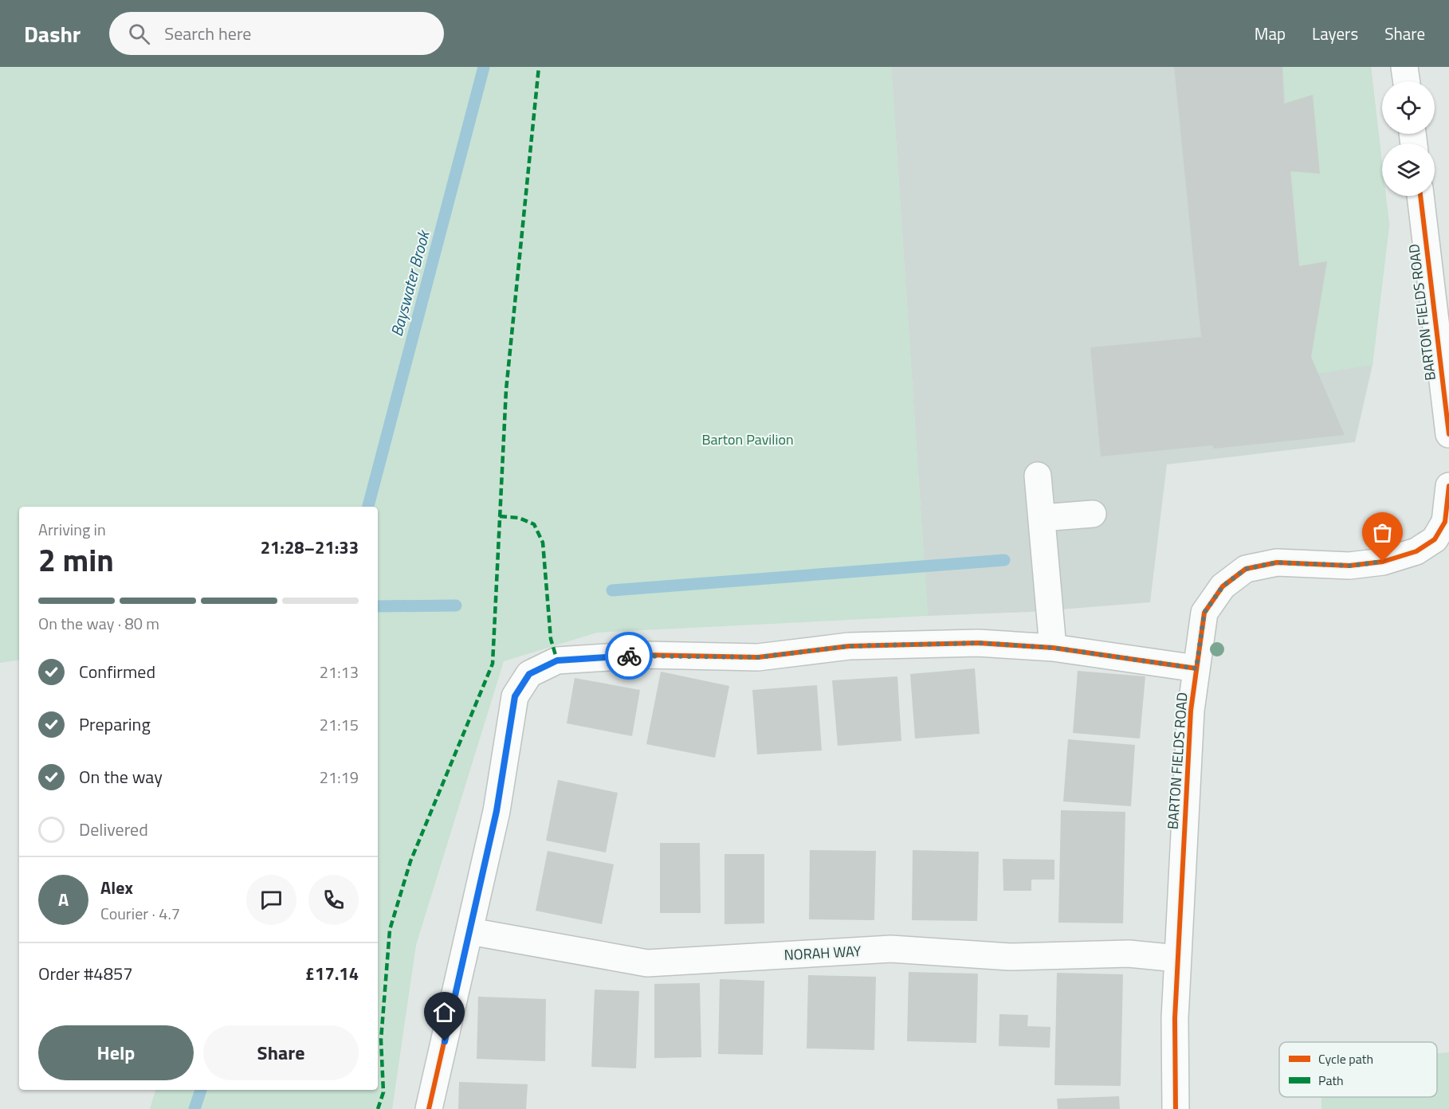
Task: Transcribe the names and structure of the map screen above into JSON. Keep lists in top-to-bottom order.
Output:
{
  "streets": {
    "street": ["BARTON FIELDS ROAD", "NORAH WAY"]
  },
  "crossings": [
    ["BARTON FIELDS ROAD", "NORAH WAY"]
  ],
  "water": ["Bayswater Brook"],
  "parks": ["Barton Pavilion"],
  "legend": ["Cycle path", "Path"],
  "page": {
    "header": "Dashr",
    "search": "Search here",
    "nav": ["Map", "Layers", "Share"],
    "heading": ["2 min", "Arriving in", "21:28–21:33"],
    "panel": [
      "Alex",
      "Courier · 4.7",
      "Order #4857",
      "£17.14"
    ],
    "bar": "On the way · 80 m",
    "list": [
      ["Confirmed", "21:13"],
      ["Preparing", "21:15"],
      ["On the way", "21:19"],
      "Delivered"
    ],
    "round": "A",
    "buttons": ["Help", "Share"]
  }
}
